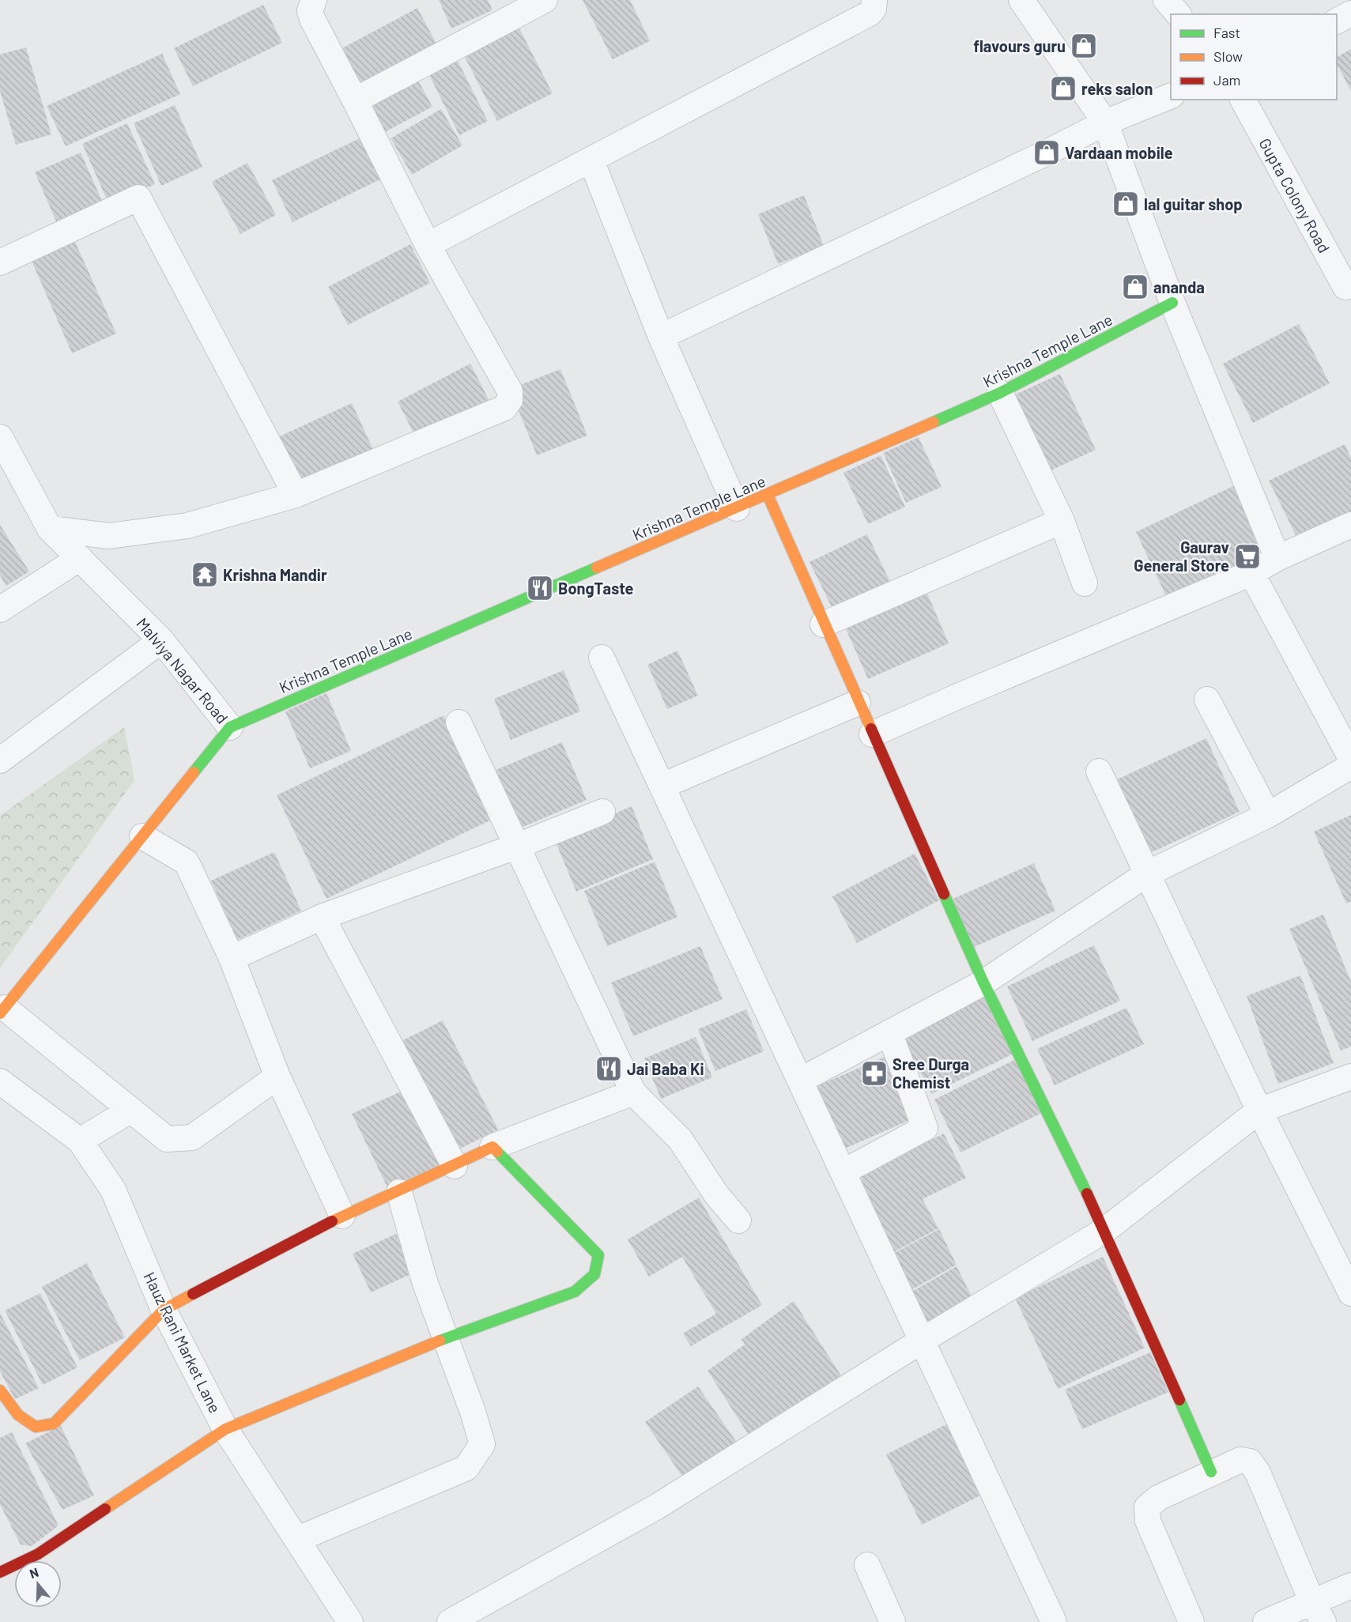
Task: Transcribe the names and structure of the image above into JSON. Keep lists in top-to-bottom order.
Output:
{
  "streets": {
    "street": [
      "Gupta Colony Road",
      "Krishna Temple Lane",
      "Malviya Nagar Road",
      "Hauz Rani Market Lane"
    ]
  },
  "crossings": [
    ["Krishna Temple Lane", "Malviya Nagar Road"]
  ],
  "places": {
    "shop": [
      "flavours guru",
      "reks salon",
      "Vardaan mobile",
      "lal guitar shop",
      "ananda"
    ],
    "supermarket": ["Gaurav General Store"],
    "temple": ["Krishna Mandir"],
    "restaurant": ["BongTaste", "Jai Baba Ki"],
    "pharmacy": ["Sree Durga Chemist"]
  },
  "legend": ["Fast", "Slow", "Jam"],
  "north": "top"
}
